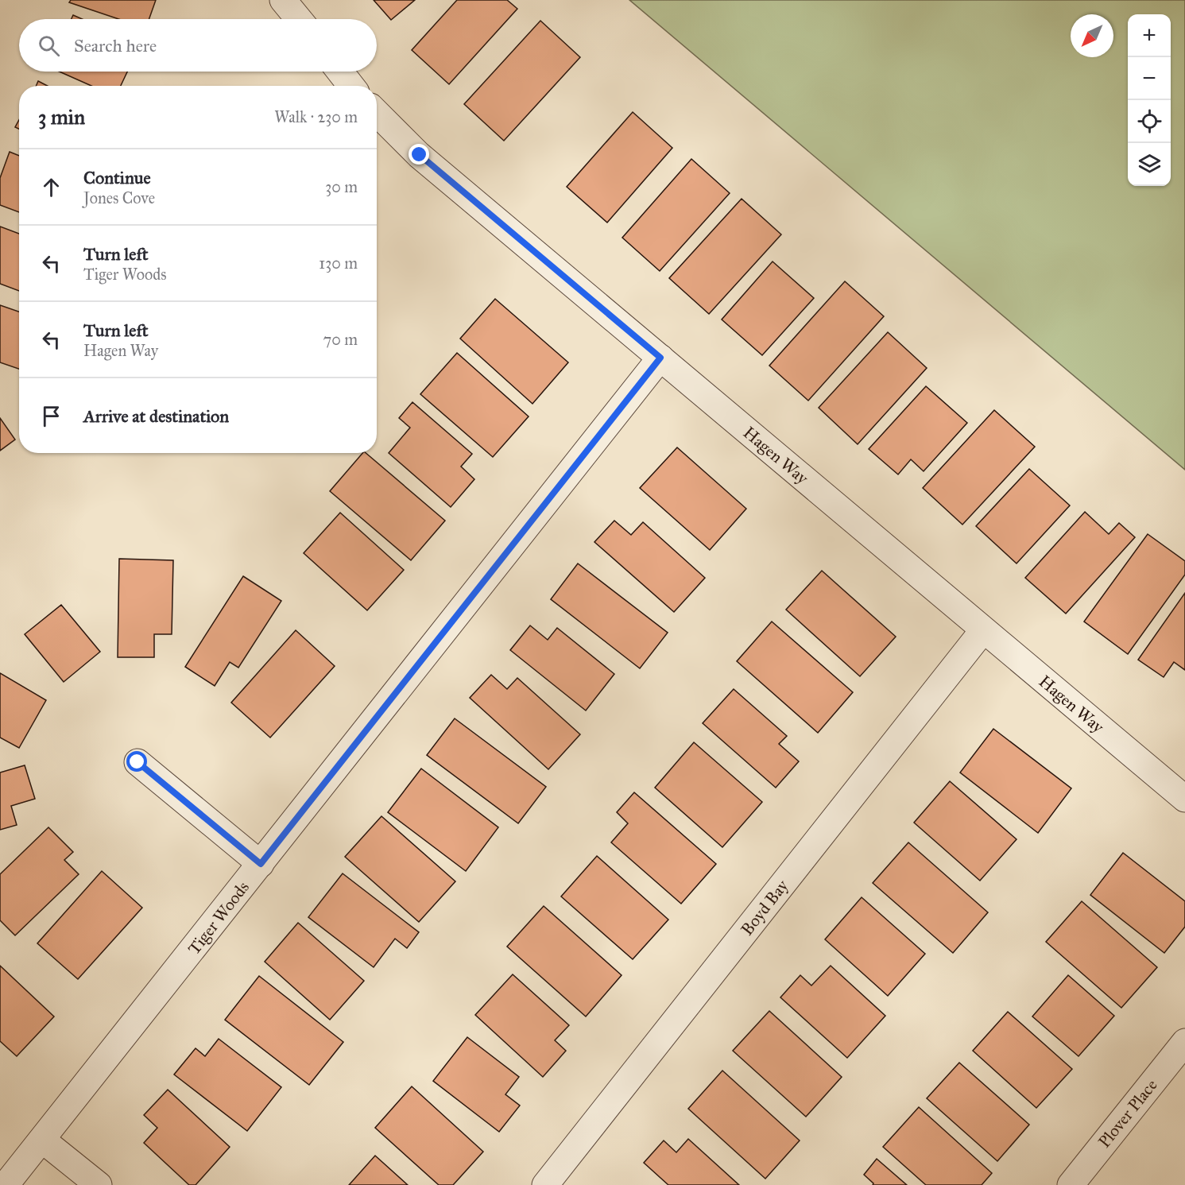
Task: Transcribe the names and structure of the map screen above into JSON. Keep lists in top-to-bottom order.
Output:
{
  "streets": {
    "street": [
      "Hagen Way",
      "Boyd Bay",
      "Tiger Woods",
      "Plover Place"
    ]
  },
  "crossings": [
    ["Hagen Way", "Boyd Bay"],
    ["Hagen Way", "Tiger Woods"]
  ],
  "north": "bottom left",
  "page": {
    "map_buttons": ["+", "−"],
    "search": "Search here",
    "heading": ["3 min", "Walk · 230 m"],
    "list": [
      ["Continue", "Jones Cove", "30 m"],
      ["Turn left", "Tiger Woods", "130 m"],
      ["Turn left", "Hagen Way", "70 m"],
      "Arrive at destination"
    ]
  }
}
